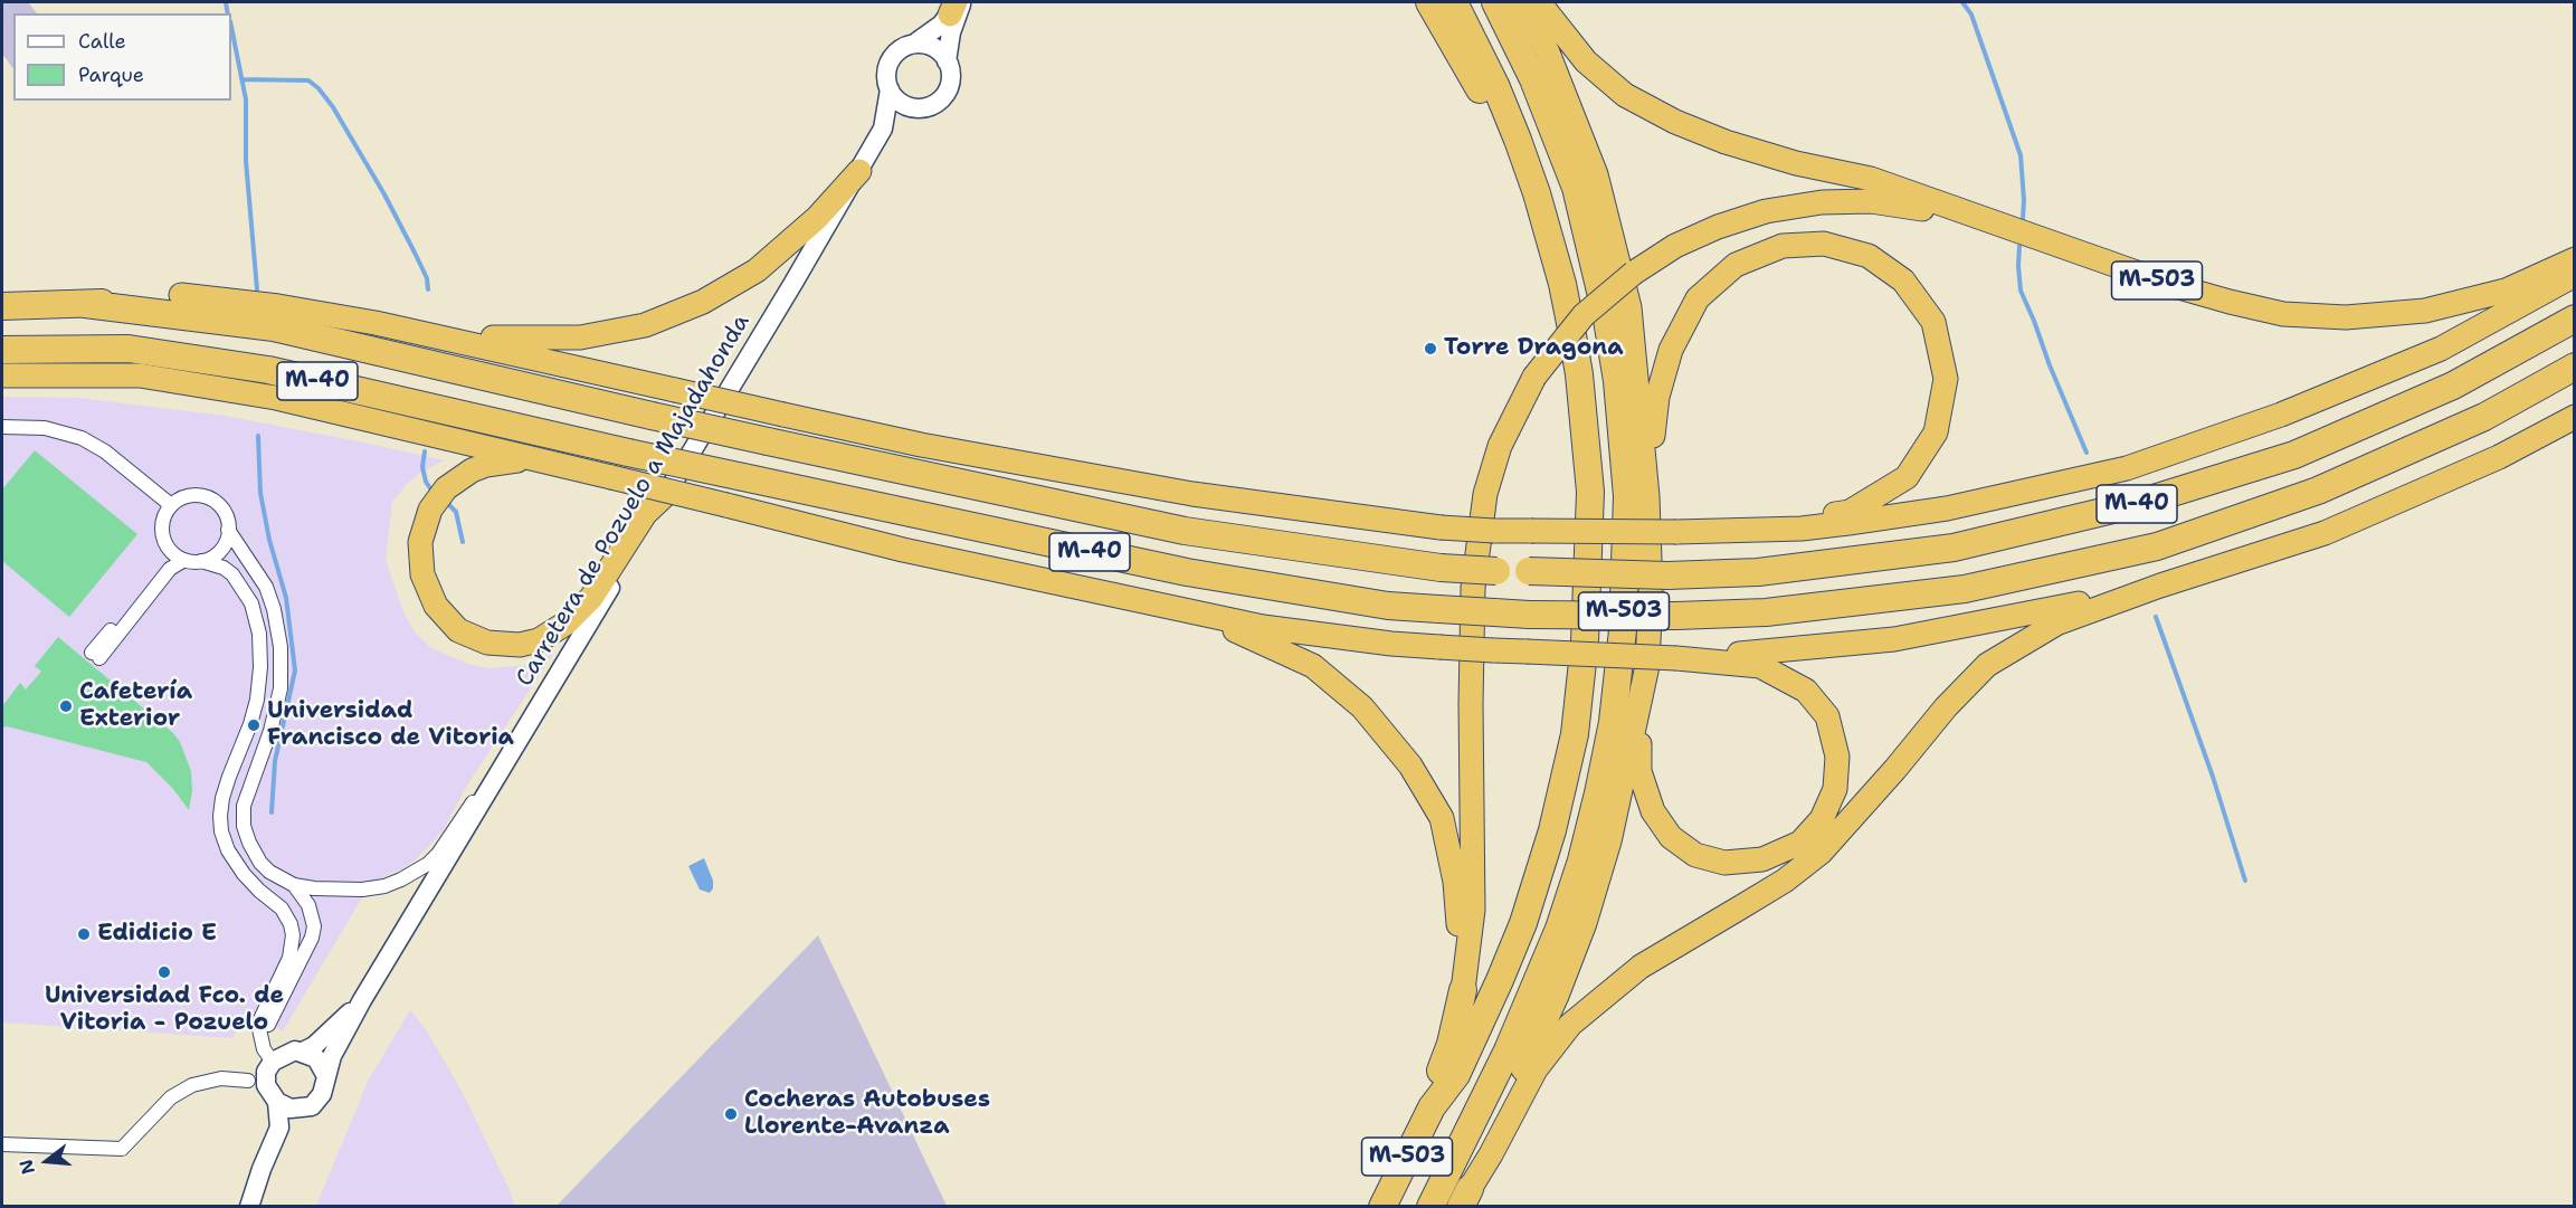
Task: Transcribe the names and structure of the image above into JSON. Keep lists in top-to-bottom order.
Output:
{
  "streets": {
    "highway": ["M-503", "M-40"],
    "street": ["Carretera de Pozuelo a Majadahonda"]
  },
  "places": [
    "Torre Dragona",
    "Cafetería Exterior",
    "Universidad Francisco de Vitoria",
    "Edidicio E",
    "Universidad Fco. de Vitoria - Pozuelo",
    "Cocheras Autobuses Llorente-Avanza"
  ],
  "legend": ["Calle", "Parque"],
  "north": "left"
}
